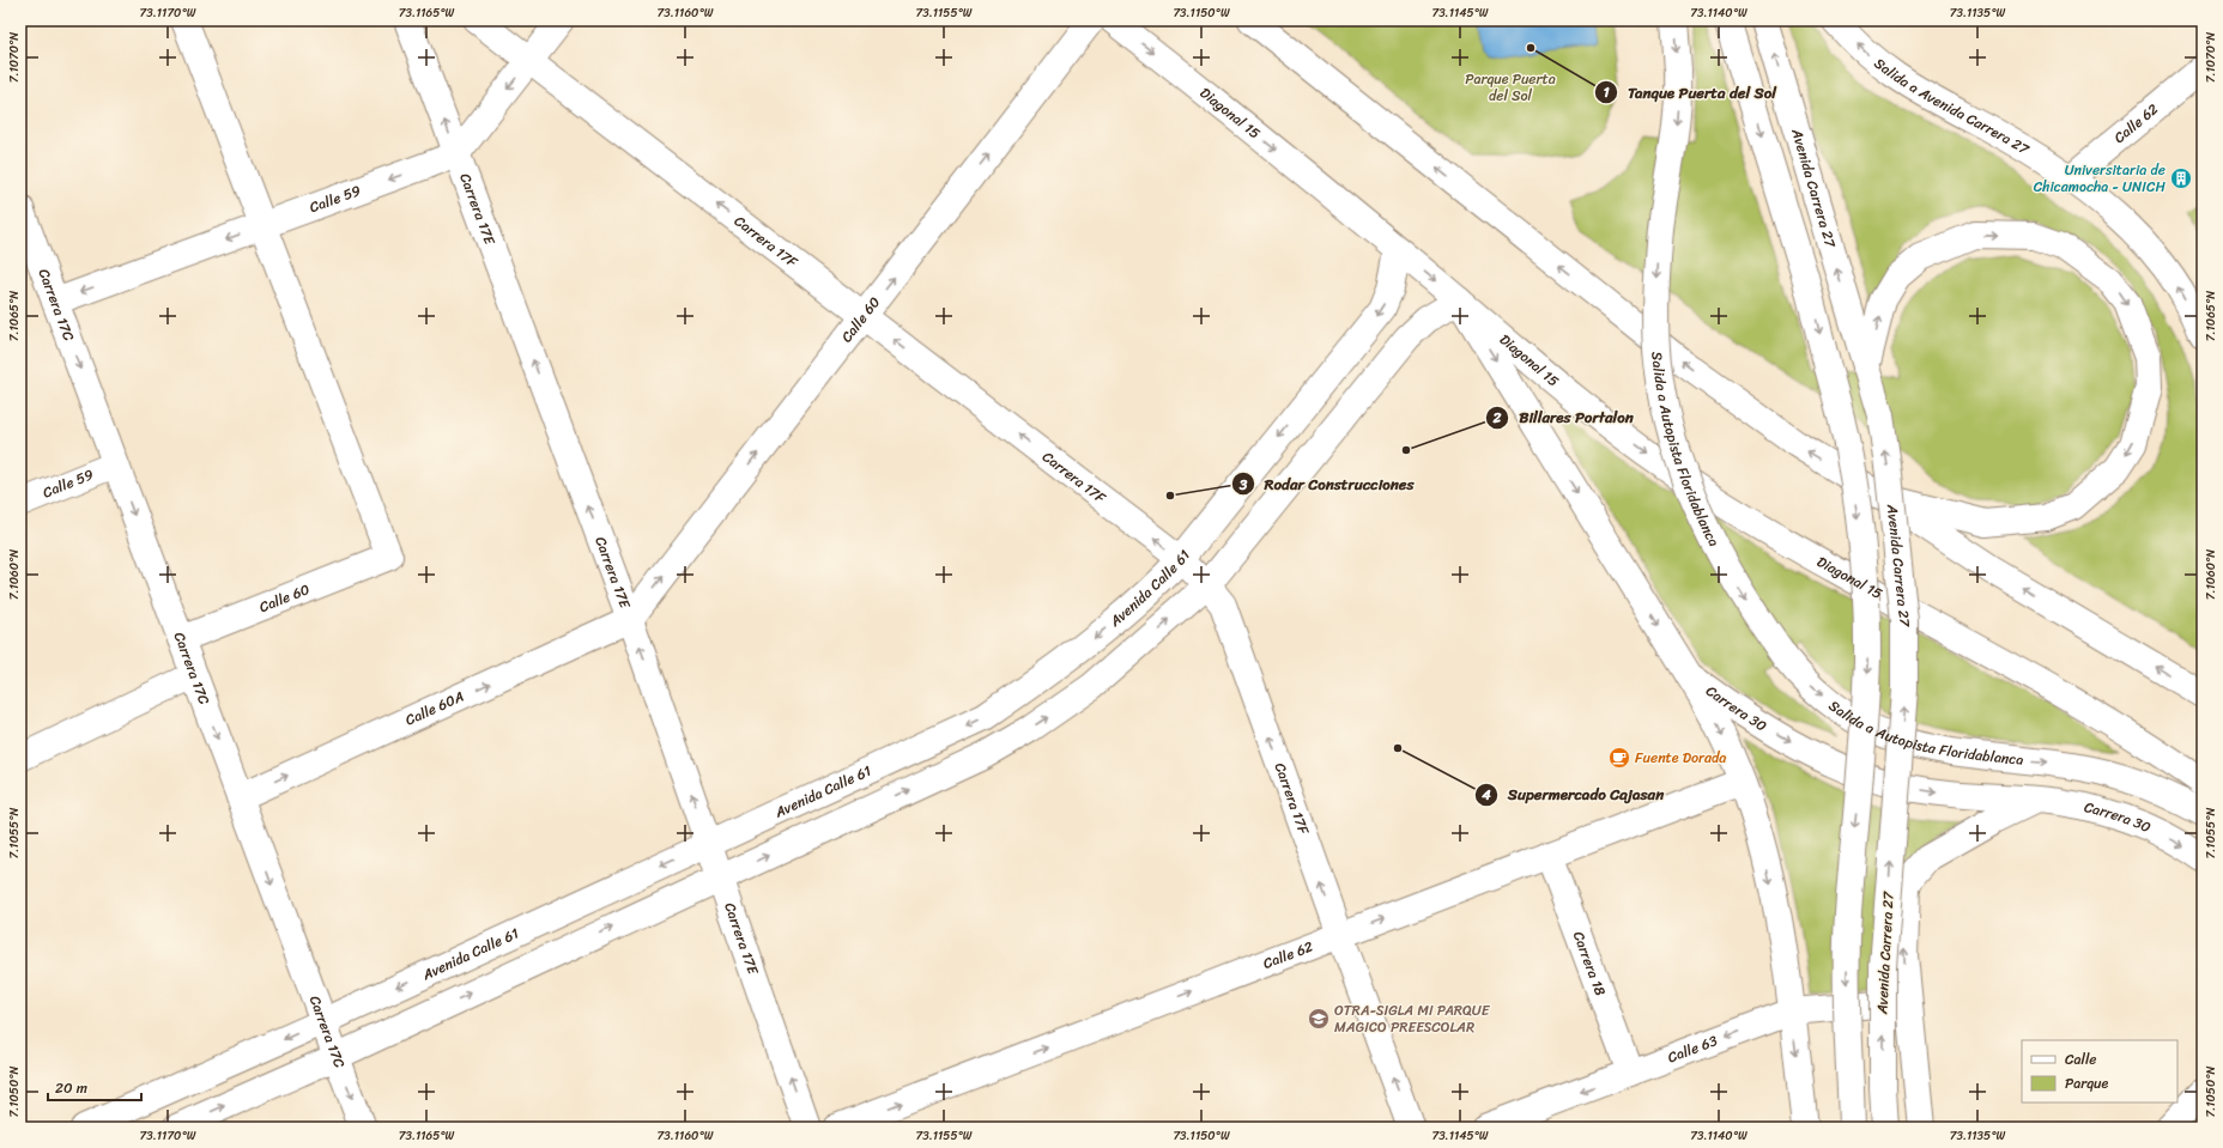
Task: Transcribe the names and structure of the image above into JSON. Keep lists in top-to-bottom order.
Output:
{
  "streets": {
    "main road": [
      "Salida a Avenida Carrera 27",
      "Diagonal 15",
      "Calle 62",
      "Avenida Carrera 27",
      "Calle 59",
      "Carrera 17E",
      "Carrera 17F",
      "Carrera 17C",
      "Calle 60",
      "Salida a Autopista Floridablanca",
      "Avenida Calle 61",
      "Carrera 30",
      "Calle 60A",
      "Carrera 18",
      "Calle 63"
    ]
  },
  "crossings": [
    ["Salida a Avenida Carrera 27", "Calle 62"],
    ["Diagonal 15", "Avenida Calle 61"],
    ["Diagonal 15", "Carrera 30"],
    ["Calle 62", "Carrera 17F"],
    ["Calle 62", "Carrera 18"],
    ["Calle 59", "Carrera 17E"],
    ["Calle 59", "Carrera 17C"],
    ["Calle 59", "Calle 60"],
    ["Carrera 17E", "Calle 60"],
    ["Carrera 17E", "Avenida Calle 61"],
    ["Carrera 17E", "Calle 60A"],
    ["Carrera 17F", "Calle 60"],
    ["Carrera 17F", "Avenida Calle 61"],
    ["Carrera 17C", "Calle 60"],
    ["Carrera 17C", "Avenida Calle 61"],
    ["Carrera 17C", "Calle 60A"],
    ["Calle 60", "Calle 60A"],
    ["Carrera 18", "Calle 63"]
  ],
  "one_way": [
    "Salida a Avenida Carrera 27",
    "Calle 62",
    "Calle 59",
    "Carrera 17E",
    "Carrera 17F",
    "Carrera 17C",
    "Calle 60",
    "Calle 60A",
    "Calle 63"
  ],
  "parks": ["Parque Puerta del Sol"],
  "places": {
    "other": [
      "Tanque Puerta del Sol",
      "Billares Portalon",
      "Rodar Construcciones",
      "Supermercado Cajasan"
    ],
    "building": ["Universitaria de Chicamocha - UNICH"],
    "cafe": ["Fuente Dorada"],
    "school or university": ["OTRA-SIGLA MI PARQUE MAGICO PREESCOLAR"]
  },
  "legend": ["Calle", "Parque"],
  "scale_bar": "20 m",
  "coordinates": [
    "73.1170°W",
    "73.1165°W",
    "73.1160°W",
    "73.1155°W",
    "73.1150°W",
    "73.1145°W",
    "73.1140°W",
    "73.1135°W",
    "7.1070°N",
    "7.1065°N",
    "7.1060°N",
    "7.1055°N",
    "7.1050°N"
  ]
}
